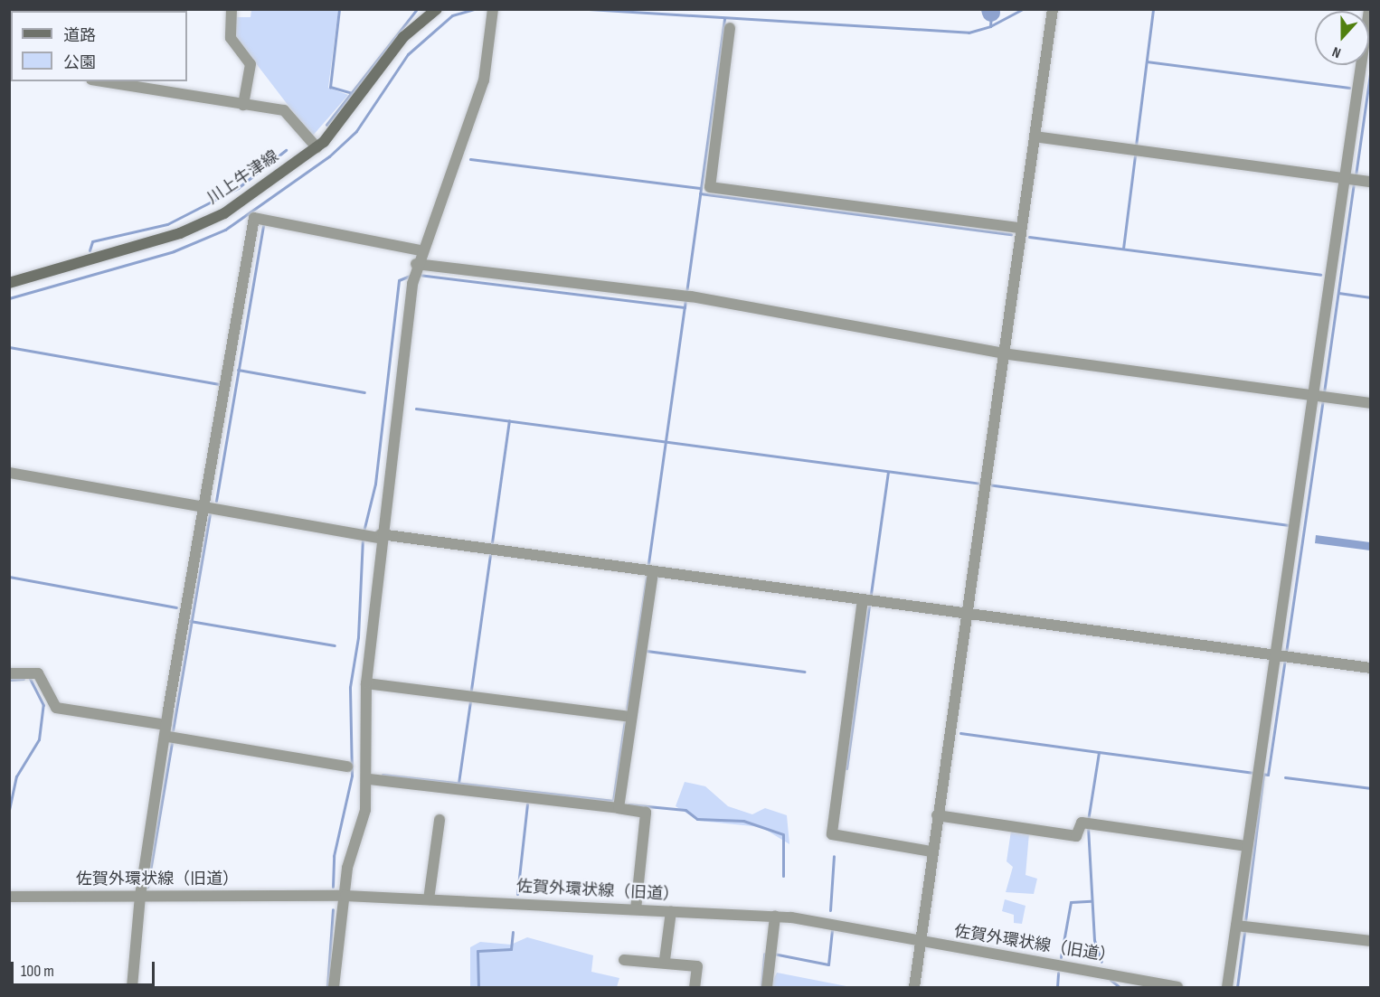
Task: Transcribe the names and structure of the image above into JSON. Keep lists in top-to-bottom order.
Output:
{
  "streets": {
    "main road": ["川上牛津線"],
    "street": ["佐賀外環状線（旧道）"]
  },
  "legend": ["道路", "公園"],
  "scale_bar": "100 m",
  "north": "bottom"
}
